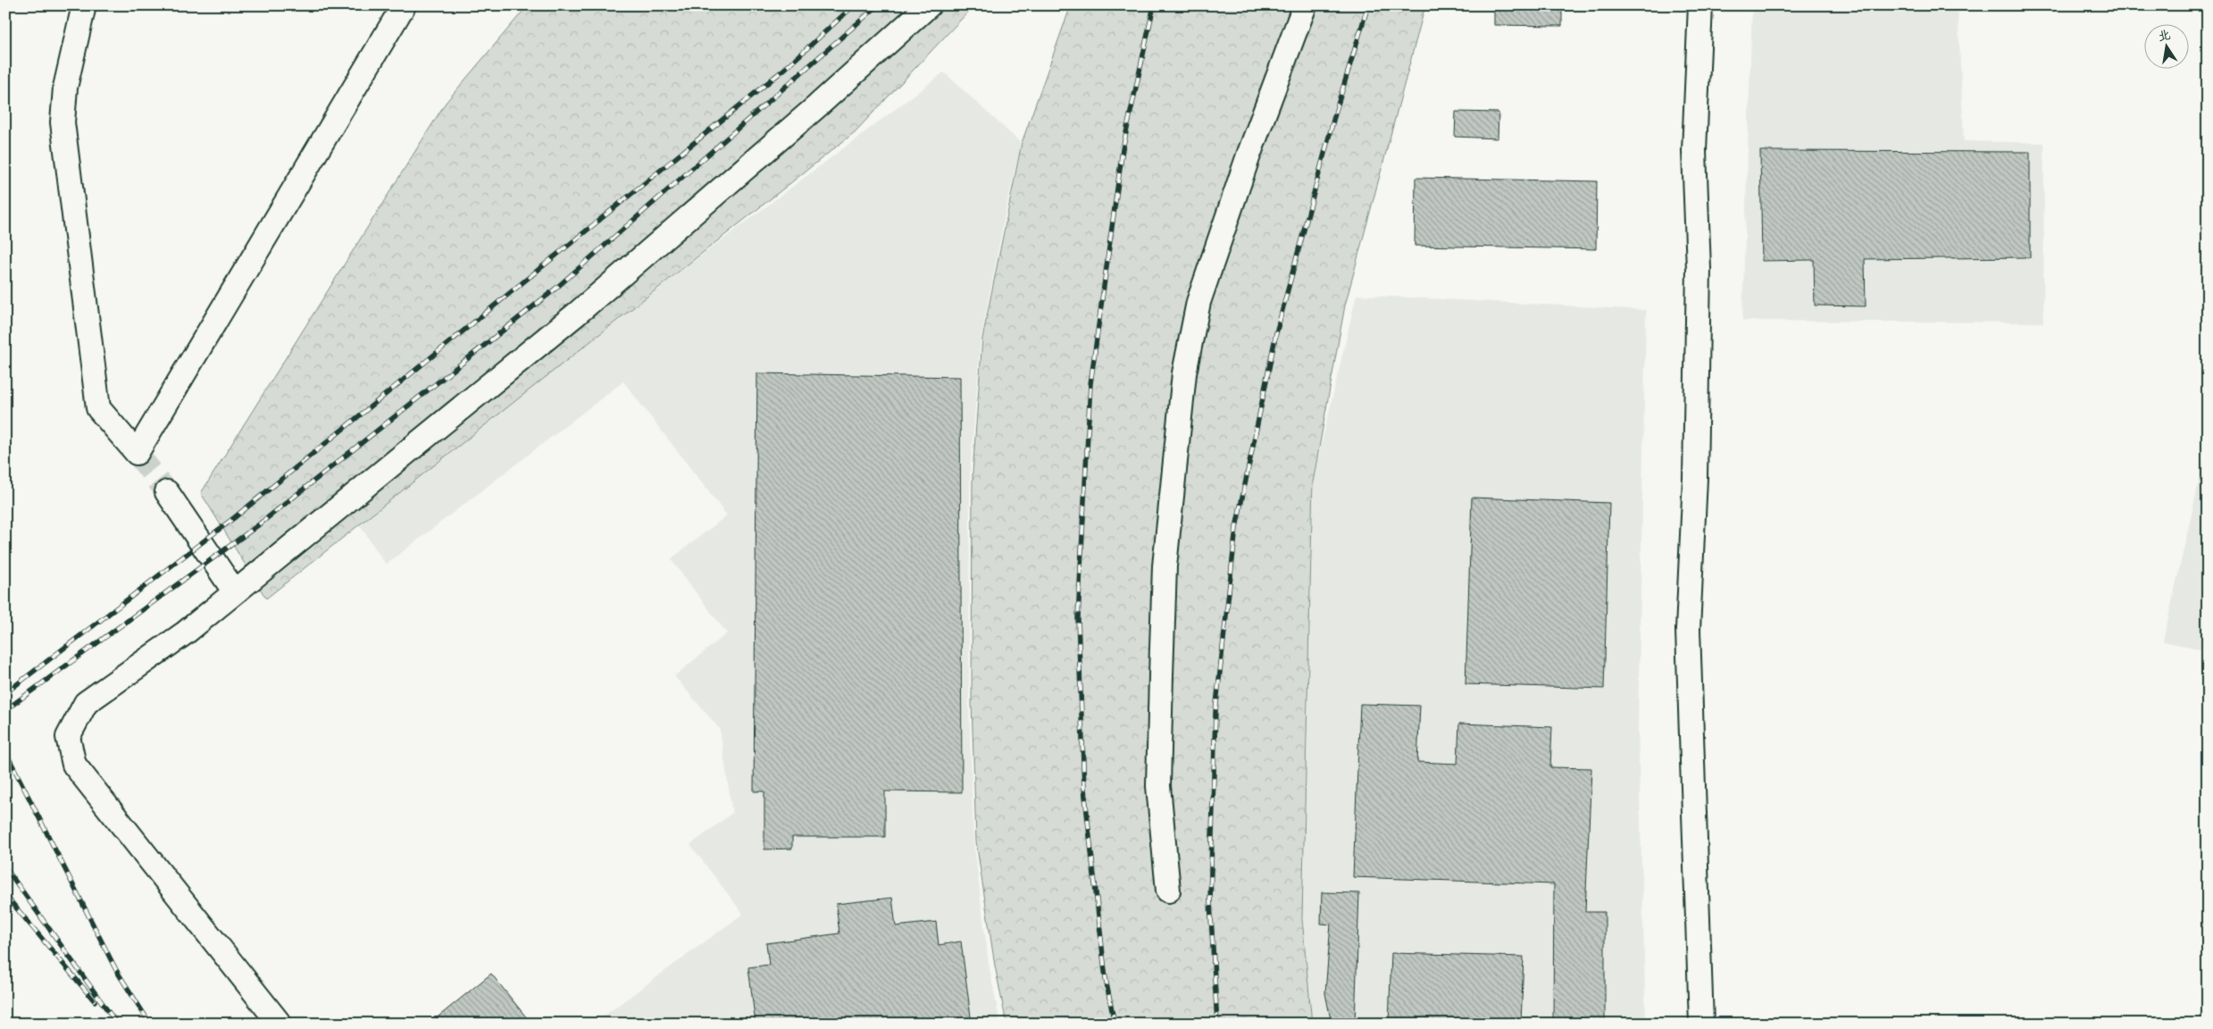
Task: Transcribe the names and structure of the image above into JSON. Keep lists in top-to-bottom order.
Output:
{
  "north": "top"
}
